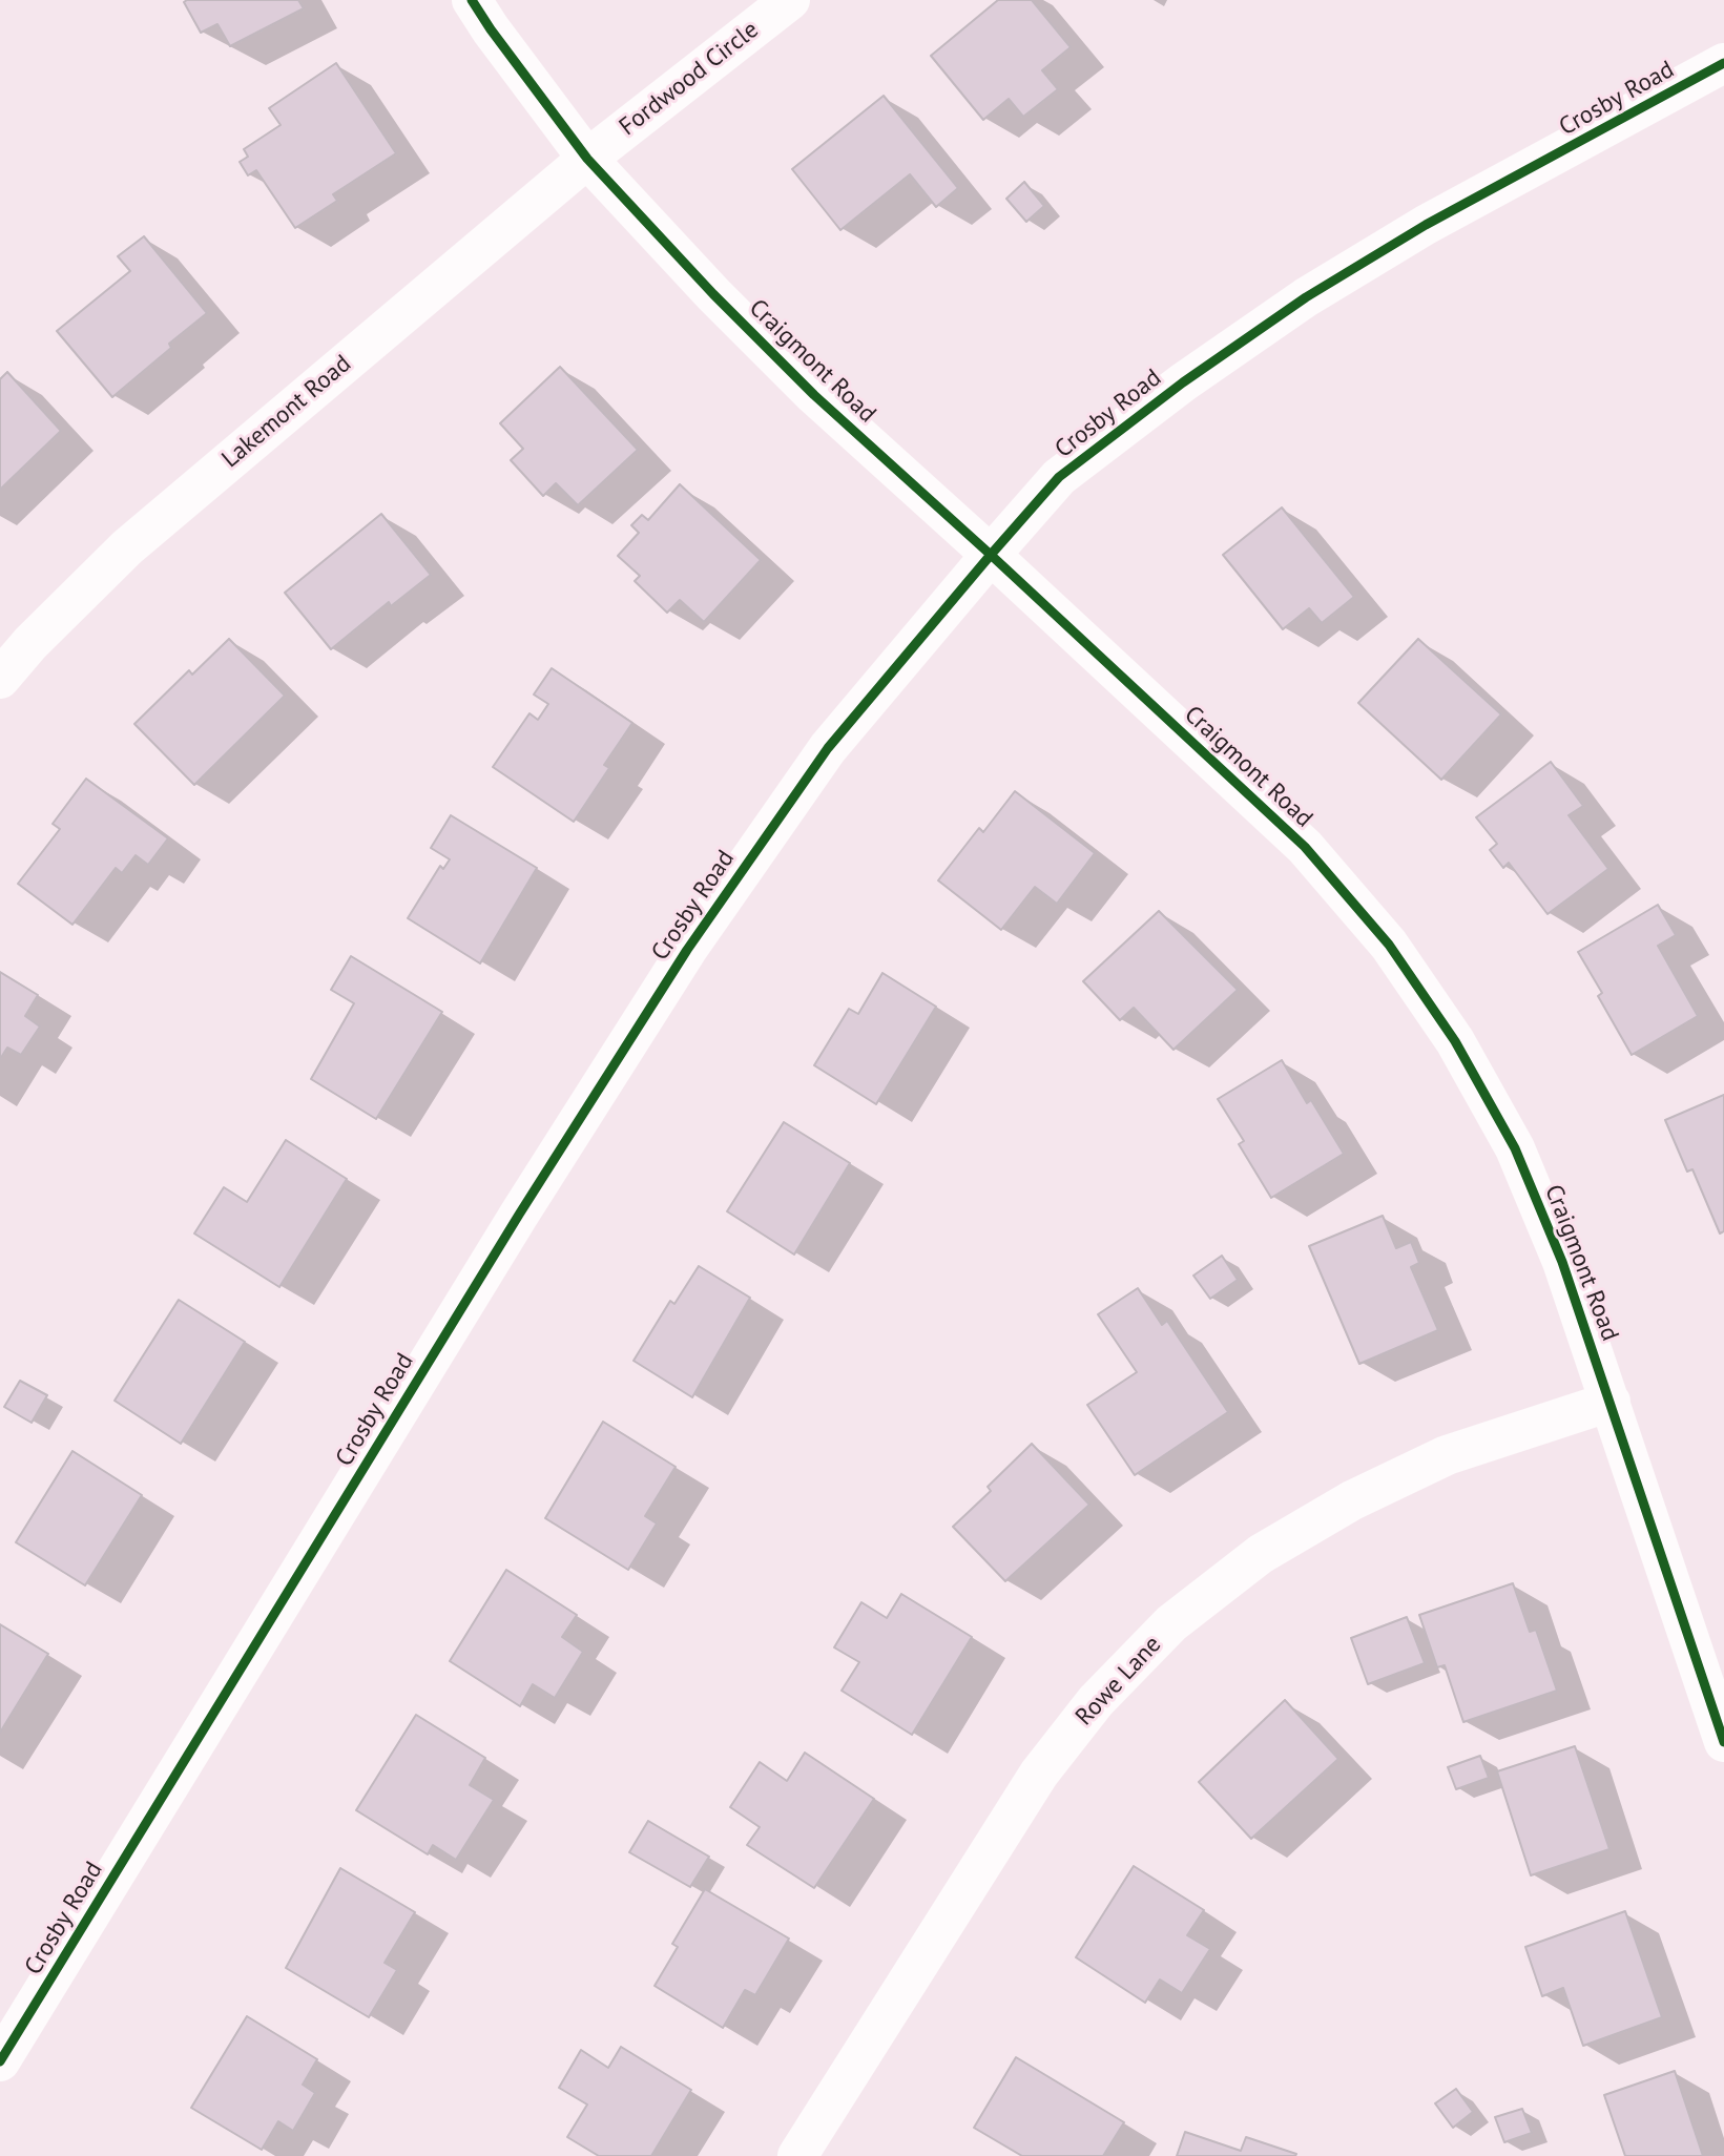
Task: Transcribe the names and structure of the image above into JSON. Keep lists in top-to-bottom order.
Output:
{
  "streets": {
    "street": [
      "Fordwood Circle",
      "Crosby Road",
      "Craigmont Road",
      "Lakemont Road",
      "Rowe Lane"
    ]
  },
  "crossings": [
    ["Fordwood Circle", "Craigmont Road"],
    ["Fordwood Circle", "Lakemont Road"],
    ["Crosby Road", "Craigmont Road"],
    ["Craigmont Road", "Lakemont Road"],
    ["Craigmont Road", "Rowe Lane"]
  ]
}
